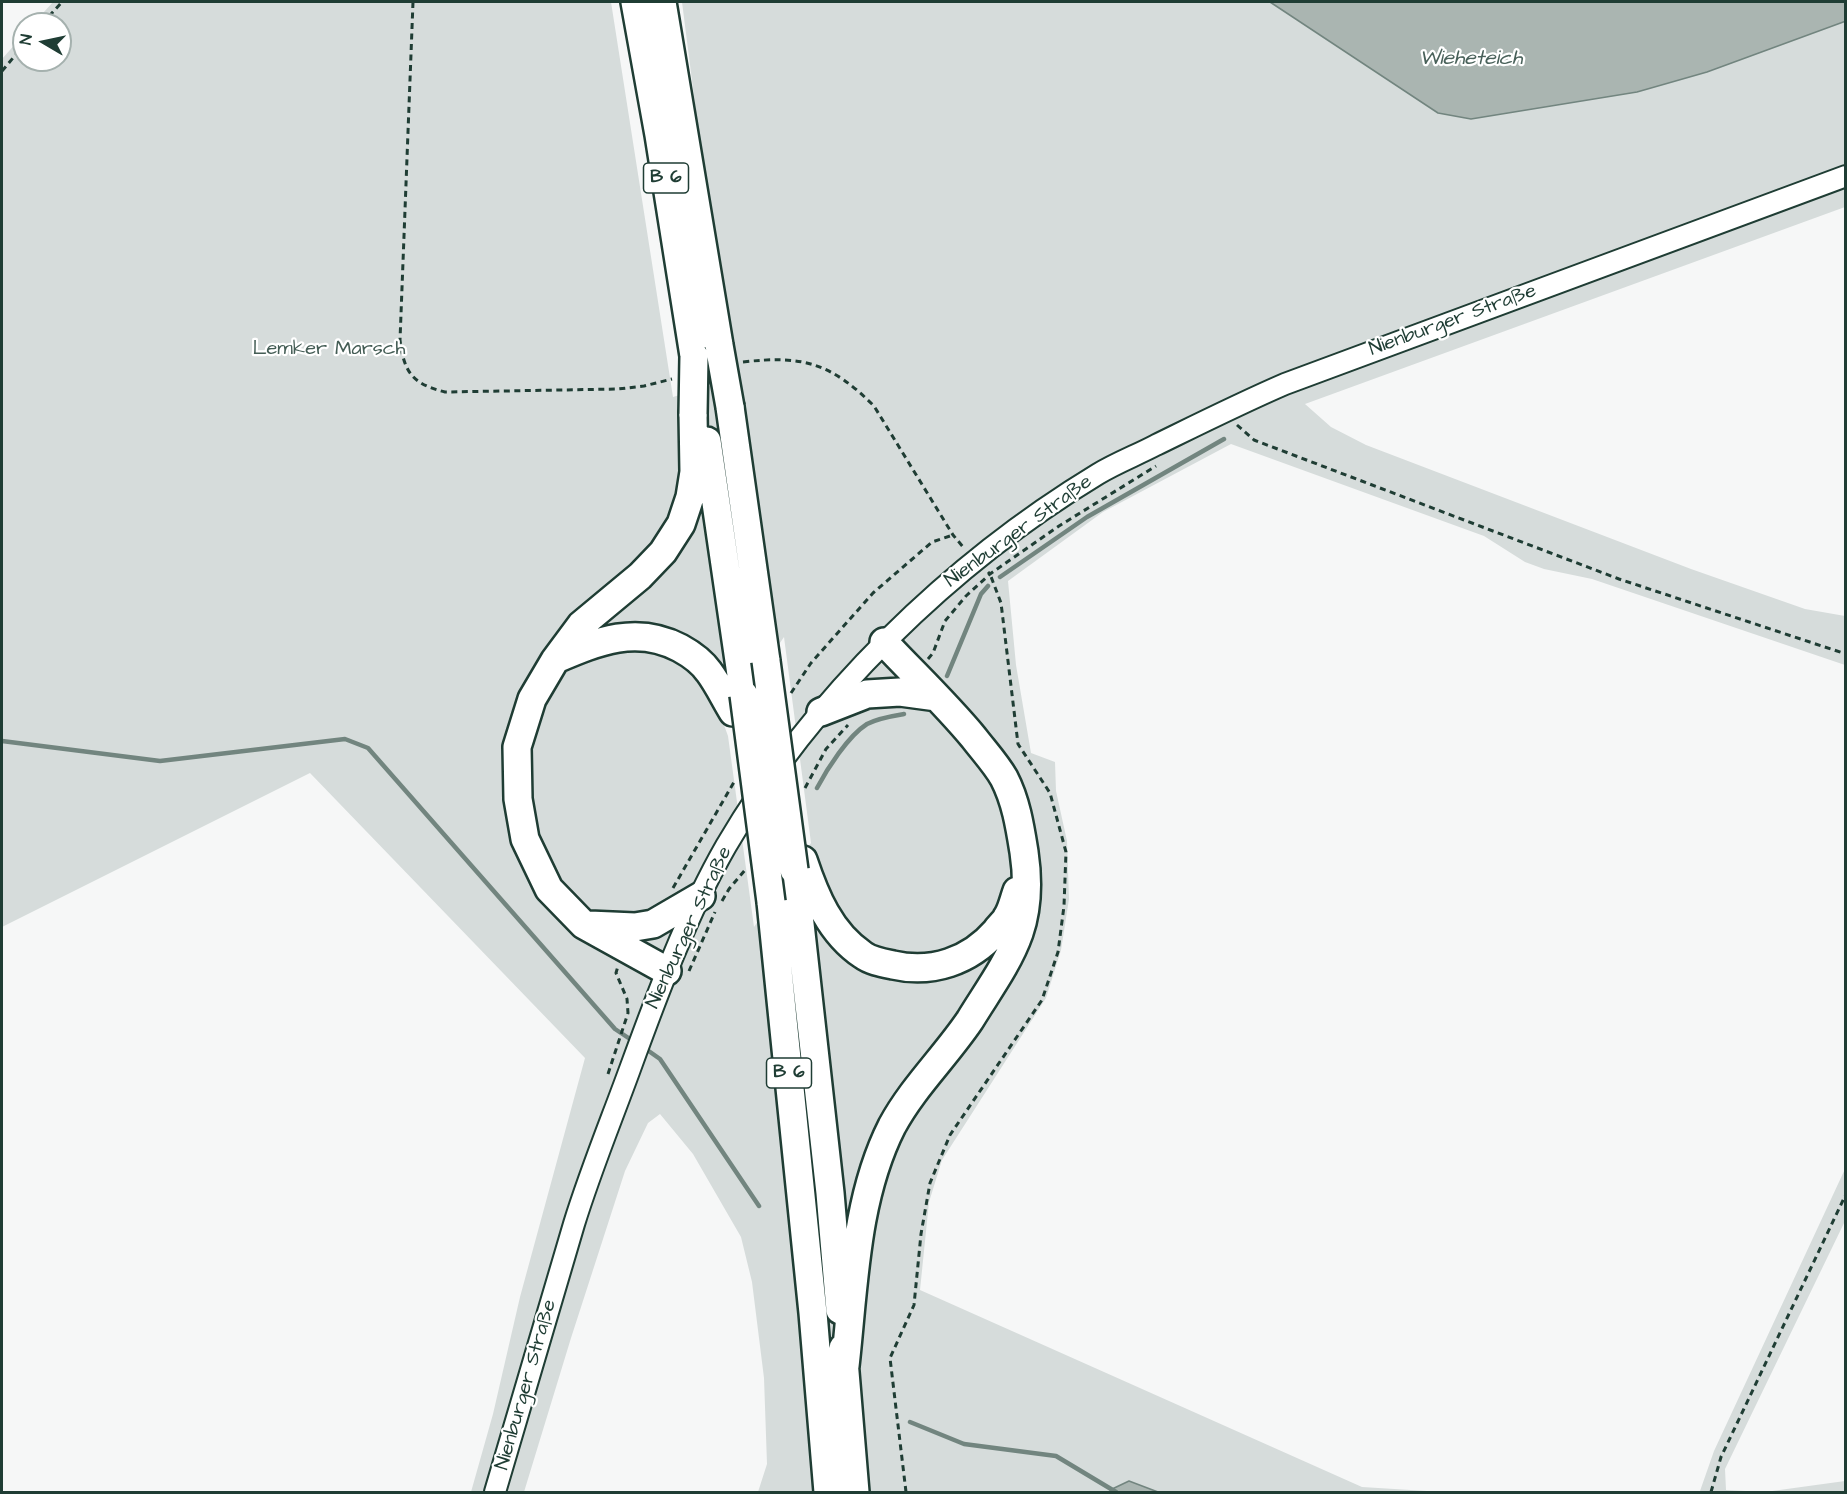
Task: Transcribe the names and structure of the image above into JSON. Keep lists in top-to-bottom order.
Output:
{
  "streets": {
    "highway": ["B 6"],
    "street": ["Nienburger Straße"]
  },
  "water": ["Wieheteich"],
  "parks": ["Lemker Marsch"],
  "north": "left"
}
